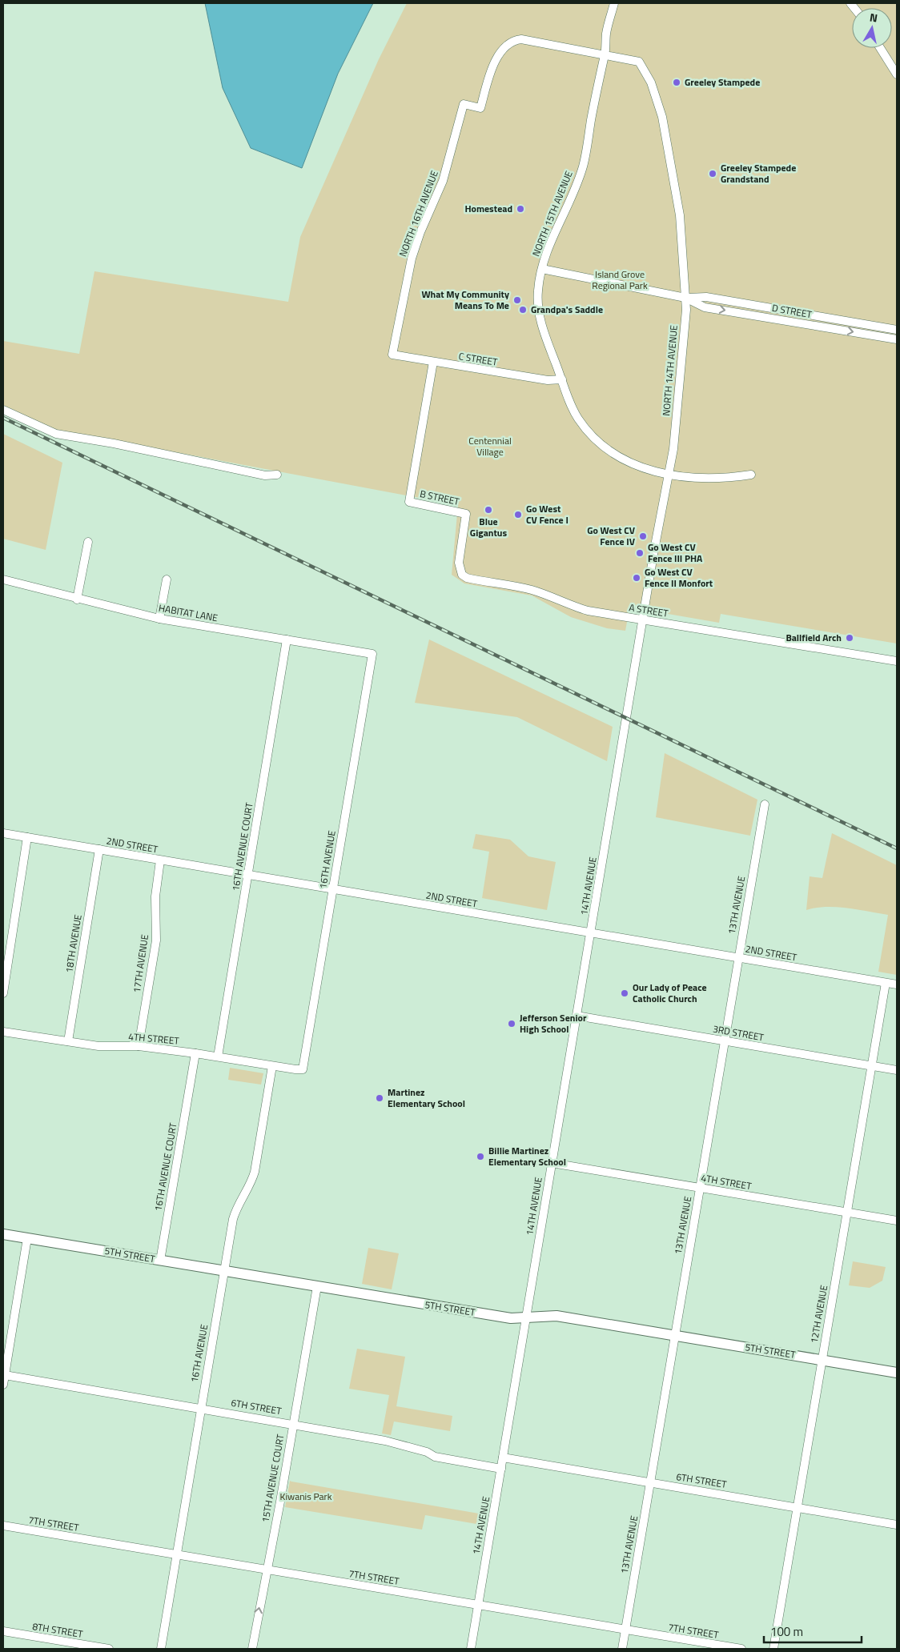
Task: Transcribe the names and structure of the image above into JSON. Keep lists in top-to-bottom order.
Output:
{
  "streets": {
    "main road": ["5TH STREET"],
    "street": [
      "NORTH 16TH AVENUE",
      "NORTH 15TH AVENUE",
      "D STREET",
      "C STREET",
      "NORTH 14TH AVENUE",
      "B STREET",
      "A STREET",
      "HABITAT LANE",
      "2ND STREET",
      "16TH AVENUE COURT",
      "16TH AVENUE",
      "14TH AVENUE",
      "13TH AVENUE",
      "18TH AVENUE",
      "17TH AVENUE",
      "3RD STREET",
      "4TH STREET",
      "12TH AVENUE",
      "6TH STREET",
      "15TH AVENUE COURT",
      "7TH STREET",
      "8TH STREET"
    ]
  },
  "crossings": [
    ["NORTH 16TH AVENUE", "NORTH 15TH AVENUE"],
    ["NORTH 16TH AVENUE", "C STREET"],
    ["NORTH 16TH AVENUE", "NORTH 14TH AVENUE"],
    ["NORTH 15TH AVENUE", "D STREET"],
    ["NORTH 15TH AVENUE", "C STREET"],
    ["NORTH 15TH AVENUE", "NORTH 14TH AVENUE"],
    ["D STREET", "NORTH 14TH AVENUE"],
    ["C STREET", "B STREET"],
    ["NORTH 14TH AVENUE", "A STREET"],
    ["NORTH 14TH AVENUE", "14TH AVENUE"],
    ["B STREET", "A STREET"],
    ["HABITAT LANE", "16TH AVENUE COURT"],
    ["HABITAT LANE", "16TH AVENUE"],
    ["2ND STREET", "16TH AVENUE COURT"],
    ["2ND STREET", "16TH AVENUE"],
    ["2ND STREET", "14TH AVENUE"],
    ["2ND STREET", "13TH AVENUE"],
    ["2ND STREET", "18TH AVENUE"],
    ["2ND STREET", "17TH AVENUE"],
    ["2ND STREET", "12TH AVENUE"],
    ["16TH AVENUE COURT", "4TH STREET"],
    ["16TH AVENUE COURT", "5TH STREET"],
    ["16TH AVENUE", "4TH STREET"],
    ["16TH AVENUE", "5TH STREET"],
    ["16TH AVENUE", "6TH STREET"],
    ["16TH AVENUE", "7TH STREET"],
    ["14TH AVENUE", "3RD STREET"],
    ["14TH AVENUE", "4TH STREET"],
    ["14TH AVENUE", "5TH STREET"],
    ["14TH AVENUE", "6TH STREET"],
    ["14TH AVENUE", "7TH STREET"],
    ["13TH AVENUE", "3RD STREET"],
    ["13TH AVENUE", "4TH STREET"],
    ["13TH AVENUE", "5TH STREET"],
    ["13TH AVENUE", "6TH STREET"],
    ["13TH AVENUE", "7TH STREET"],
    ["18TH AVENUE", "4TH STREET"],
    ["17TH AVENUE", "4TH STREET"],
    ["3RD STREET", "12TH AVENUE"],
    ["4TH STREET", "12TH AVENUE"],
    ["5TH STREET", "12TH AVENUE"],
    ["5TH STREET", "15TH AVENUE COURT"],
    ["12TH AVENUE", "6TH STREET"],
    ["6TH STREET", "15TH AVENUE COURT"],
    ["15TH AVENUE COURT", "7TH STREET"]
  ],
  "parks": ["Island Grove Regional Park", "Centennial Village", "Kiwanis Park"],
  "places": [
    "Greeley Stampede",
    "Greeley Stampede Grandstand",
    "Homestead",
    "What My Community Means To Me",
    "Grandpa's Saddle",
    "Blue Gigantus",
    "Go West CV Fence I",
    "Go West CV Fence IV",
    "Go West CV Fence III PHA",
    "Go West CV Fence II Monfort",
    "Ballfield Arch",
    "Our Lady of Peace Catholic Church",
    "Jefferson Senior High School",
    "Martinez Elementary School",
    "Billie Martinez Elementary School"
  ],
  "scale_bar": "100 m",
  "north": "top"
}
